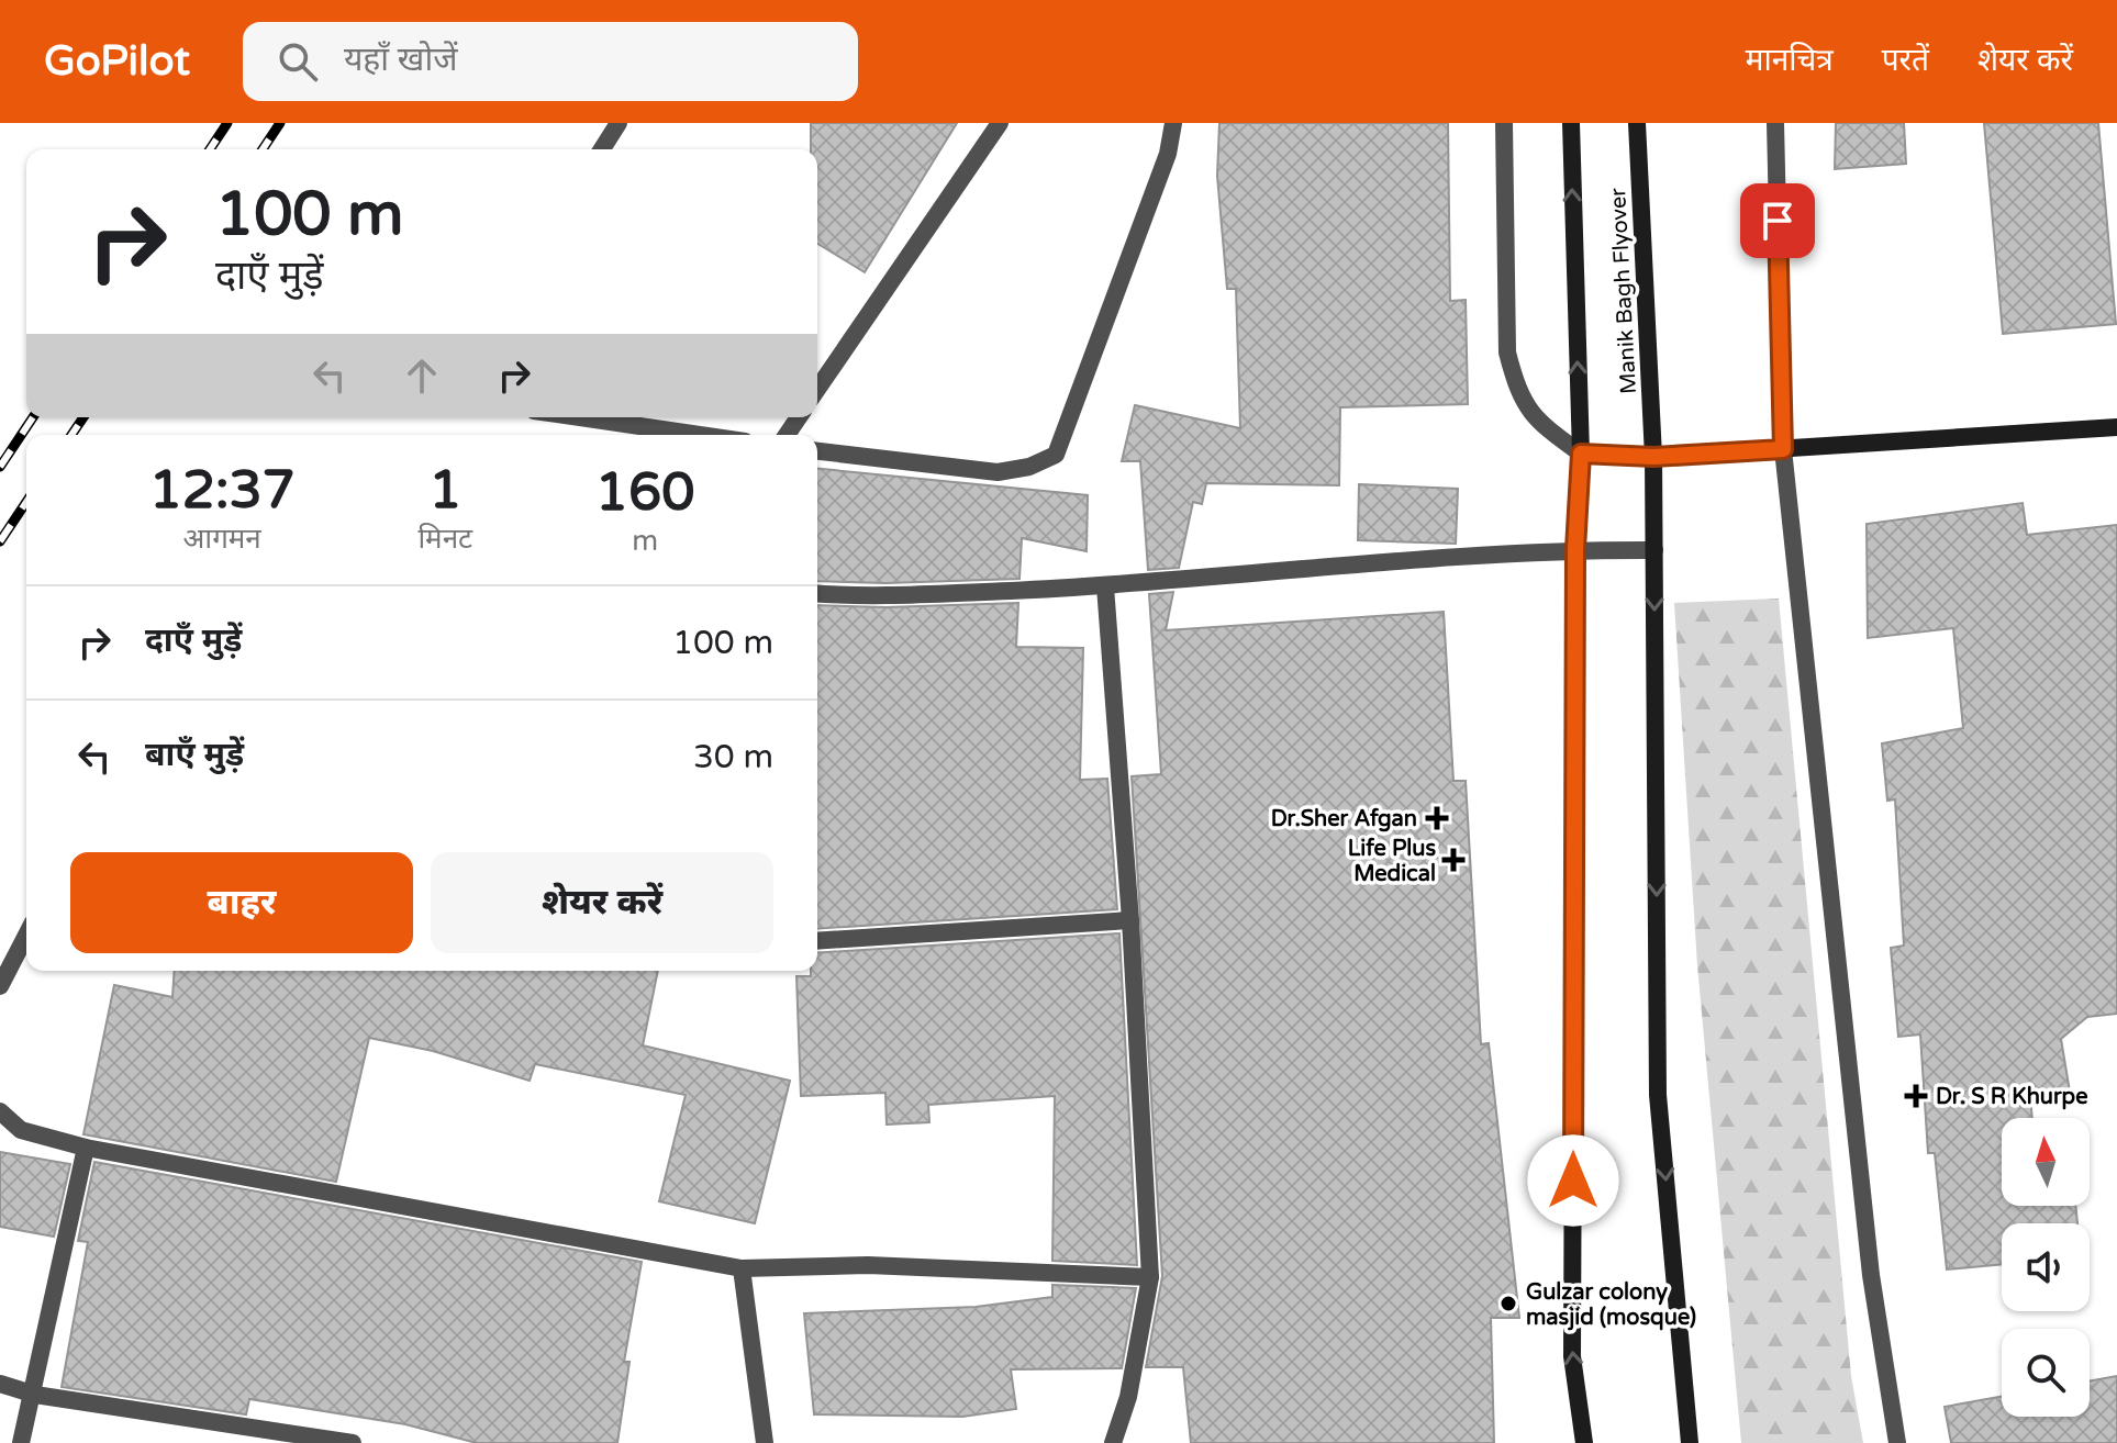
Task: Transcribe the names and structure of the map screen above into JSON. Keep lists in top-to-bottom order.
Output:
{
  "streets": {
    "main road": ["Manik Bagh Flyover"]
  },
  "places": {
    "health": ["Dr.Sher Afgan", "Life Plus Medical", "Dr. S R Khurpe"],
    "other": ["Gulzar colony masjid (mosque)"]
  },
  "north": "top",
  "page": {
    "header": "GoPilot",
    "search": "यहाँ खोजें",
    "nav": ["मानचित्र", "परतें", "शेयर करें"],
    "turn": ["100 m", "दाएँ मुड़ें"],
    "eta": [
      "12:37",
      "आगमन",
      "1",
      "मिनट",
      "160",
      "m"
    ],
    "list": [
      {
        "name": "दाएँ मुड़ें",
        "value": "100 m"
      },
      {
        "name": "बाएँ मुड़ें",
        "value": "30 m"
      }
    ],
    "buttons": ["बाहर", "शेयर करें"]
  }
}
